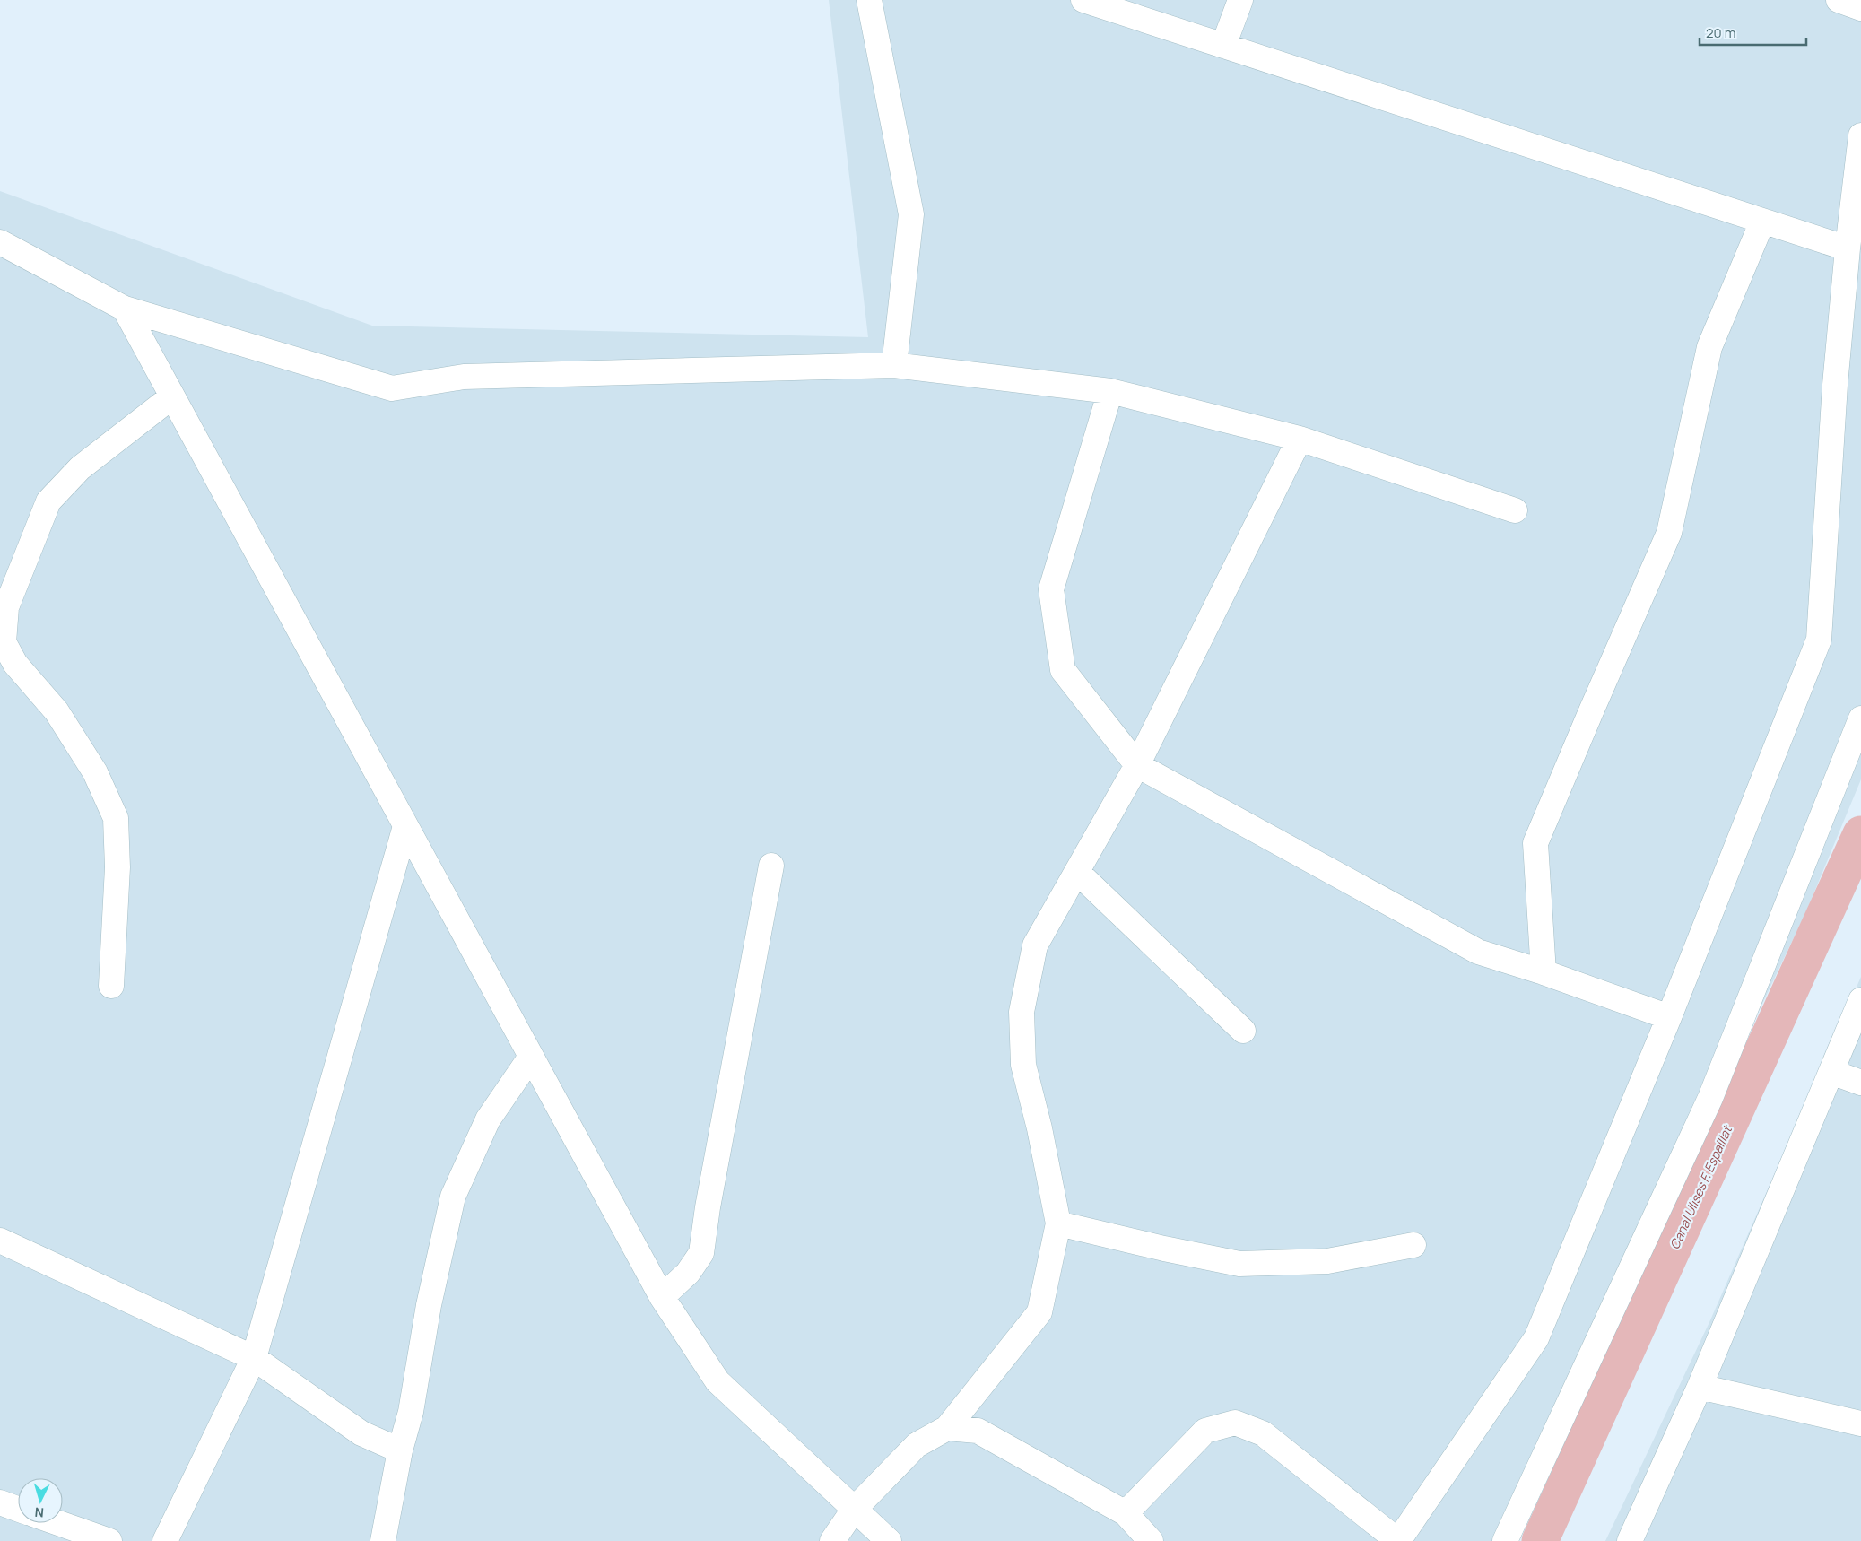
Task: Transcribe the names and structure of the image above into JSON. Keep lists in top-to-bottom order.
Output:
{
  "water": ["Canal Ulises F. Espaillat"],
  "scale_bar": "20 m",
  "north": "bottom"
}
